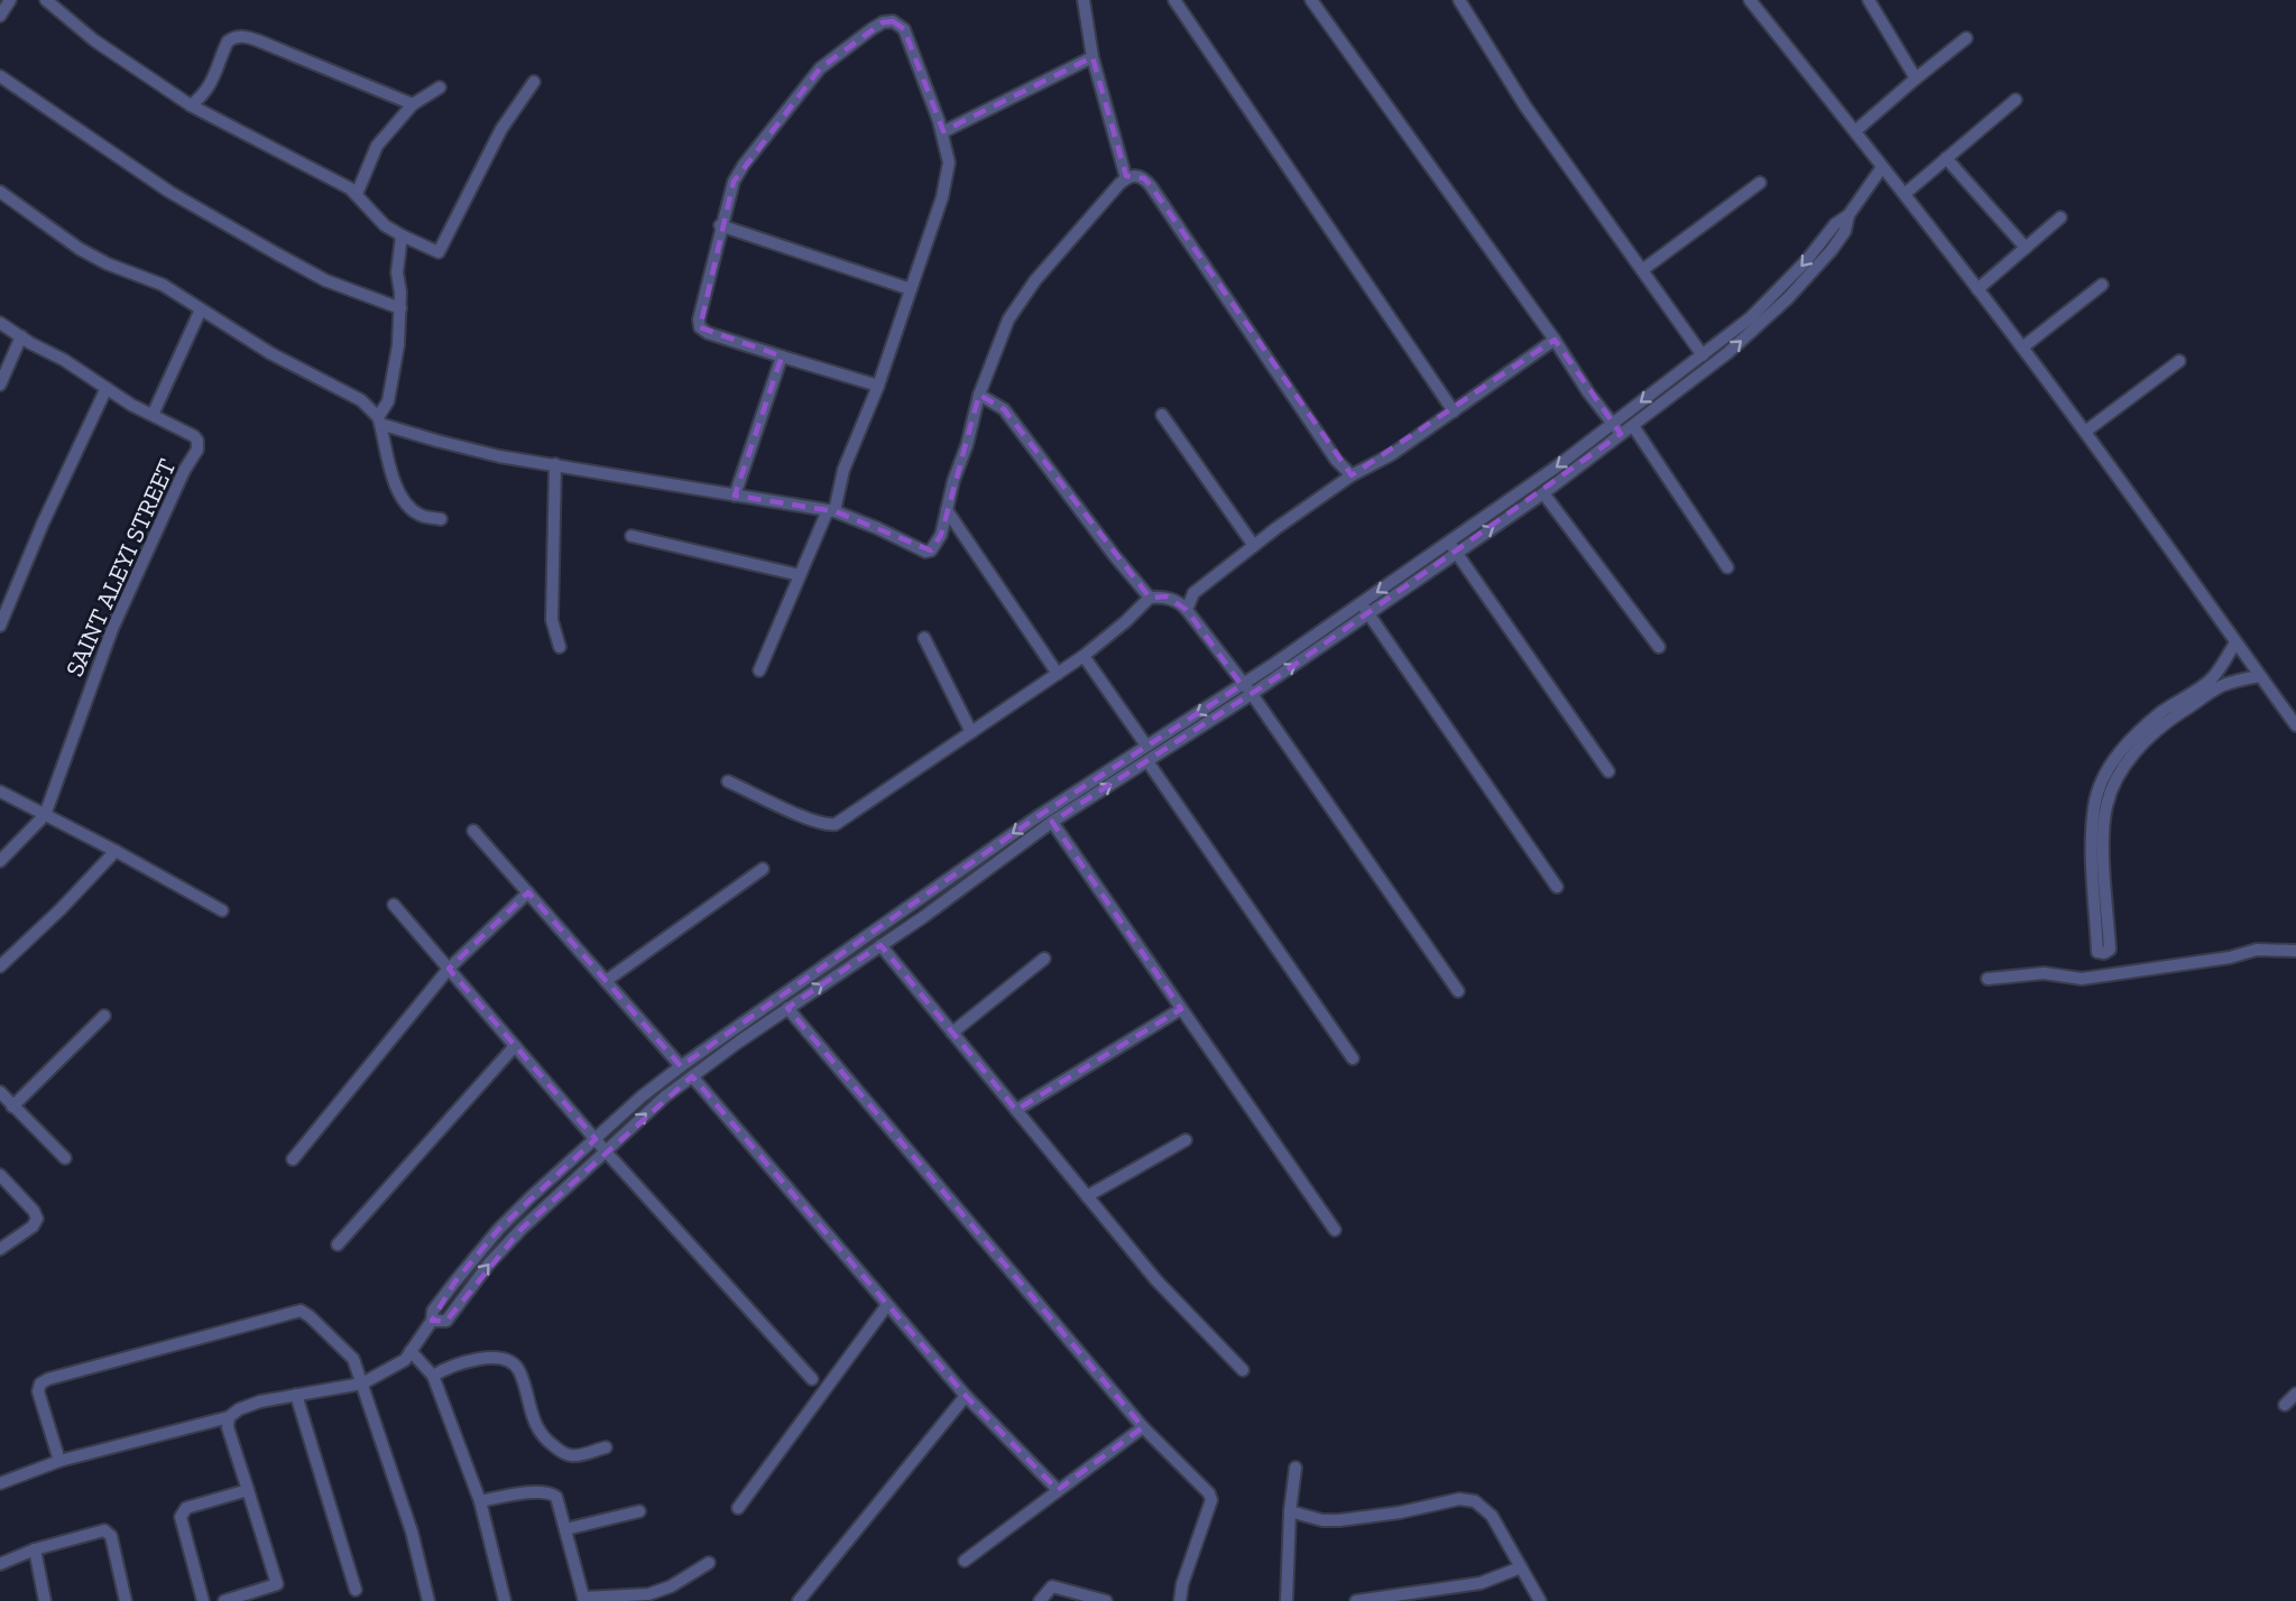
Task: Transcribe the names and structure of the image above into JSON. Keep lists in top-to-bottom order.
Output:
{
  "streets": {
    "street": ["SAINT ALEYI STREET"]
  }
}
